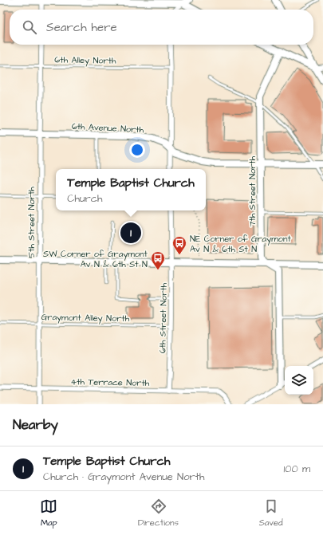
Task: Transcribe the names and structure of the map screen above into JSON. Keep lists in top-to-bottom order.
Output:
{
  "streets": {
    "street": [
      "6th Avenue North",
      "7th Street North",
      "5th Street North",
      "6th Street North",
      "4th Terrace North"
    ],
    "lane": ["6th Alley North", "Graymont Alley North"]
  },
  "crossings": [
    ["6th Alley North", "5th Street North"],
    ["6th Avenue North", "7th Street North"],
    ["6th Avenue North", "5th Street North"],
    ["5th Street North", "Graymont Alley North"],
    ["5th Street North", "4th Terrace North"],
    ["Graymont Alley North", "6th Street North"],
    ["6th Street North", "4th Terrace North"]
  ],
  "places": {
    "bus stop": ["NE Corner of Graymont Av N & 6th St N", "SW Corner of Graymont Av N & 6th St N"]
  },
  "page": {
    "search": "Search here",
    "popup": ["Temple Baptist Church", "Church"],
    "pins": "1",
    "heading": "Nearby",
    "list": [
      {
        "mark": "1",
        "name": "Temple Baptist Church",
        "note": "Church · Graymont Avenue North",
        "value": "100 m"
      }
    ],
    "nav": ["Map", "Directions", "Saved"]
  }
}
